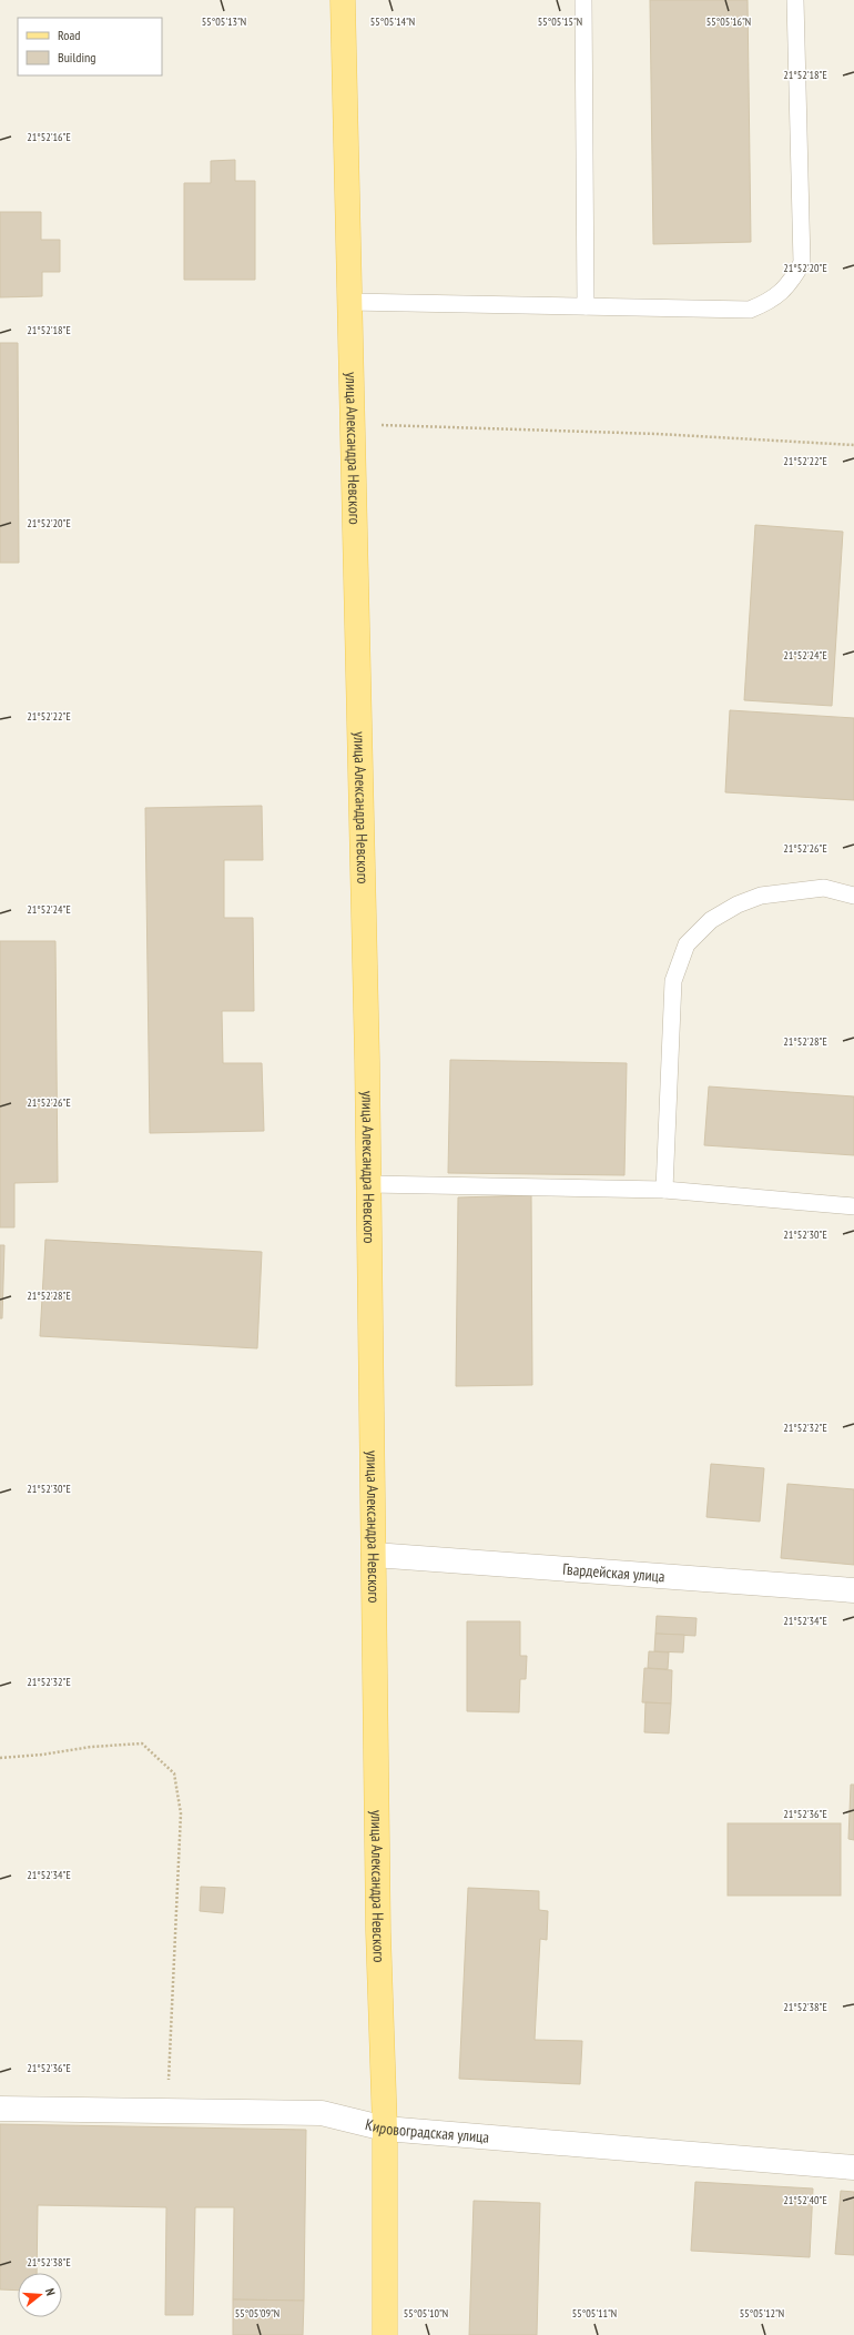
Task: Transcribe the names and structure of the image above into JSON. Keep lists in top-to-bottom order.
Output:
{
  "streets": {
    "main road": ["улица Александра Невского"],
    "street": ["Гвардейская улица", "Кировоградская улица"]
  },
  "crossings": [
    ["улица Александра Невского", "Гвардейская улица"],
    ["улица Александра Невского", "Кировоградская улица"]
  ],
  "legend": ["Road", "Building"],
  "north": "right",
  "coordinates": [
    "55°05'13\"N",
    "55°05'14\"N",
    "55°05'15\"N",
    "55°05'16\"N",
    "21°52'18\"E",
    "21°52'16\"E",
    "21°52'20\"E",
    "21°52'22\"E",
    "21°52'24\"E",
    "21°52'26\"E",
    "21°52'28\"E",
    "21°52'30\"E",
    "21°52'32\"E",
    "21°52'34\"E",
    "21°52'36\"E",
    "21°52'38\"E",
    "21°52'40\"E",
    "55°05'09\"N",
    "55°05'10\"N",
    "55°05'11\"N",
    "55°05'12\"N"
  ]
}
